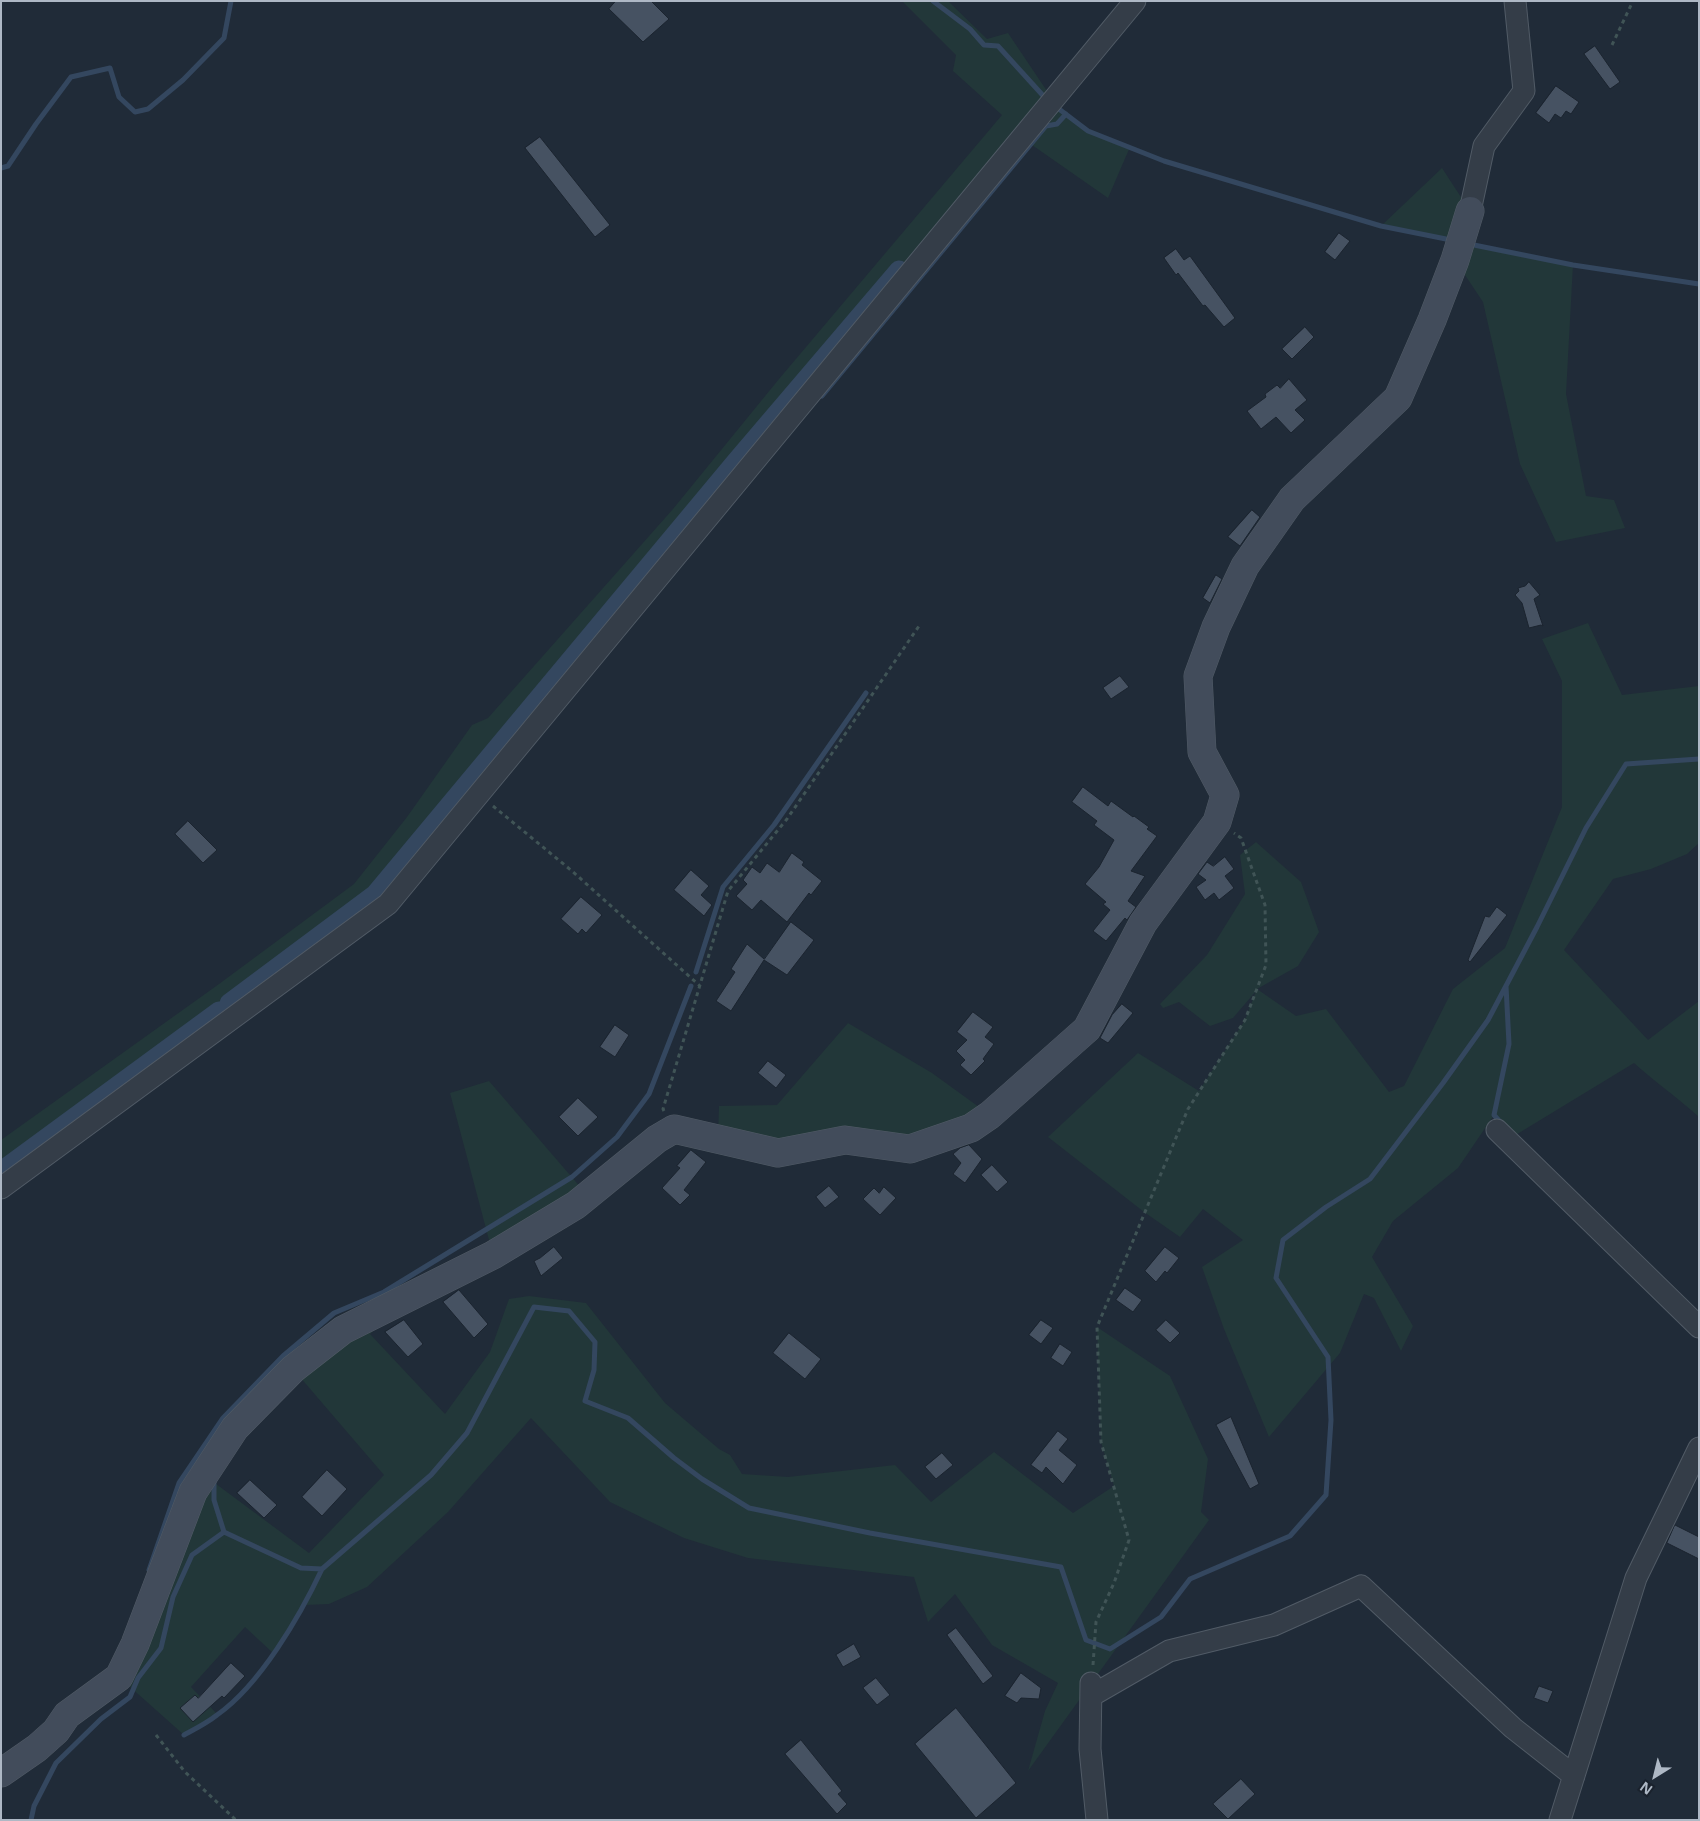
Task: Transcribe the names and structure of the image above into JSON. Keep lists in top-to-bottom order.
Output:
{
  "north": "bottom left"
}
